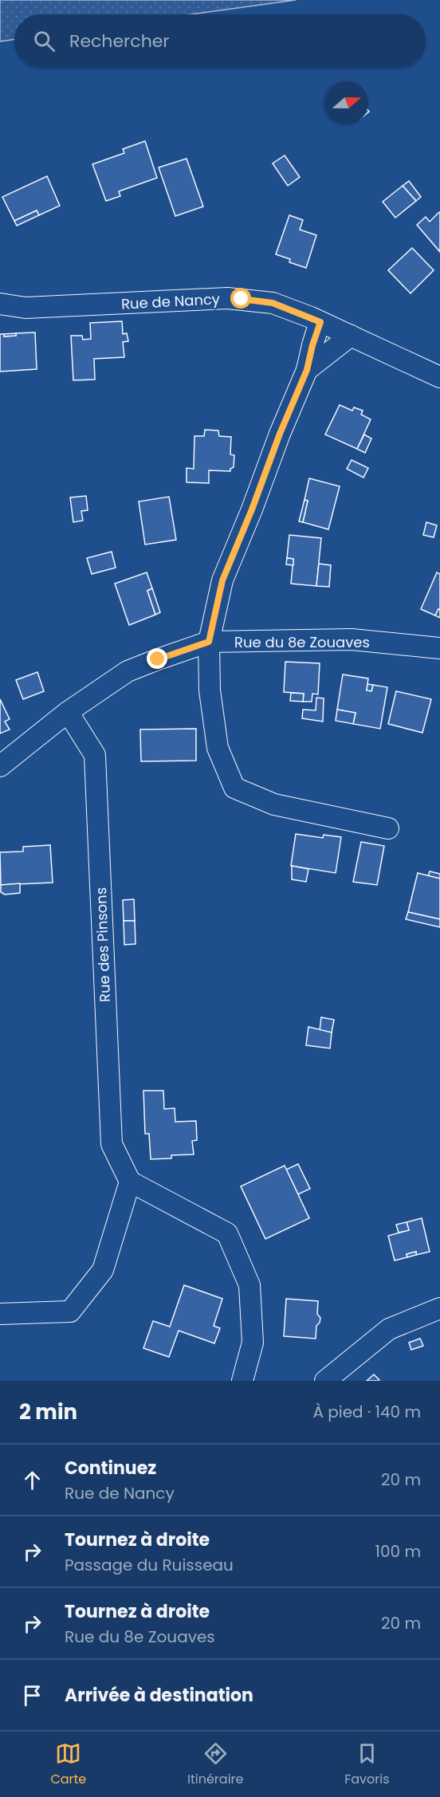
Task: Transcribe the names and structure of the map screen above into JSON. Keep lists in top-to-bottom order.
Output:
{
  "streets": {
    "street": ["Rue de Nancy", "Rue du 8e Zouaves", "Rue des Pinsons"]
  },
  "crossings": [
    ["Rue du 8e Zouaves", "Rue des Pinsons"]
  ],
  "north": "right",
  "page": {
    "search": "Rechercher",
    "heading": ["2 min", "À pied · 140 m"],
    "list": [
      ["Continuez", "Rue de Nancy", "20 m"],
      ["Tournez à droite", "Passage du Ruisseau", "100 m"],
      ["Tournez à droite", "Rue du 8e Zouaves", "20 m"],
      "Arrivée à destination"
    ],
    "nav": ["Carte", "Itinéraire", "Favoris"]
  }
}
